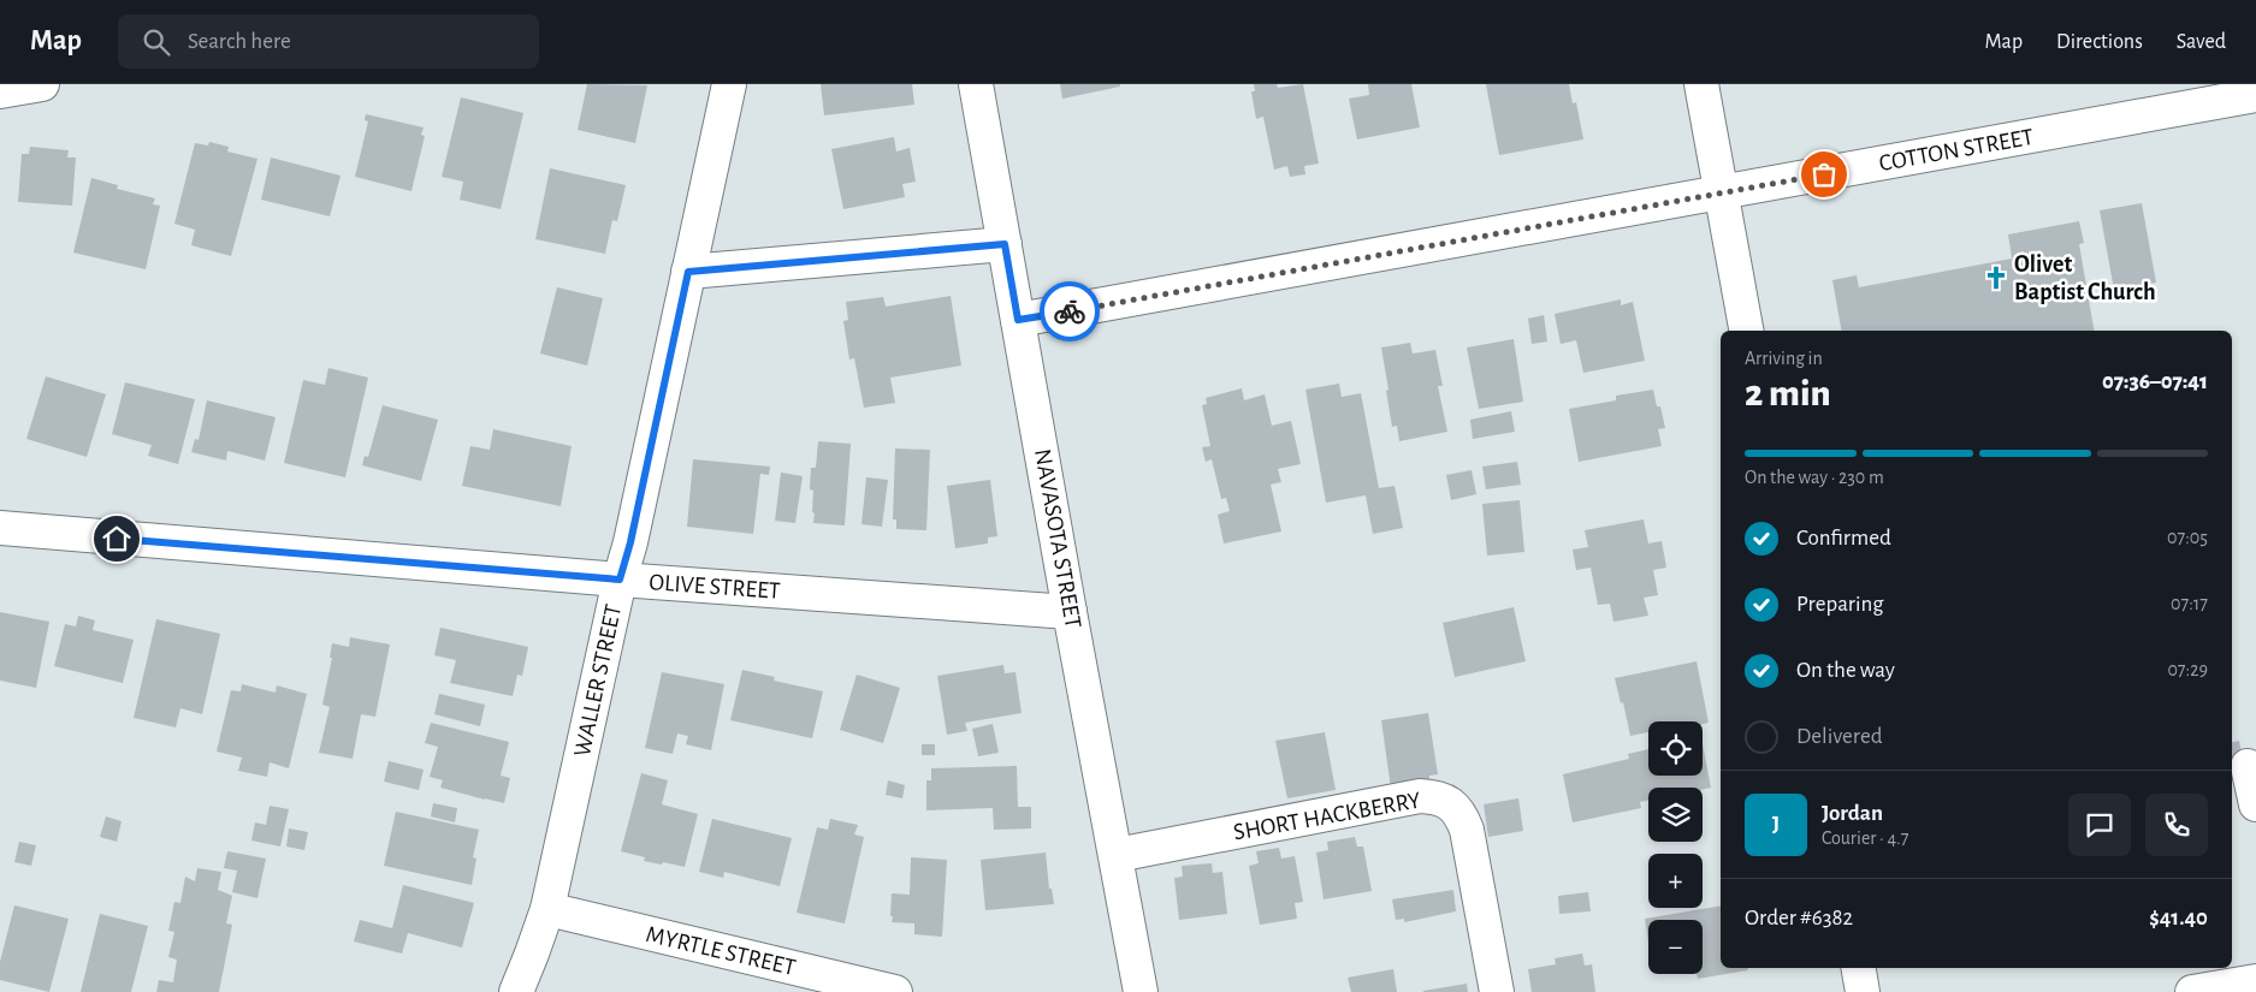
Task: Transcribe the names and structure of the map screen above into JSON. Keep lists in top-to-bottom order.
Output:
{
  "streets": {
    "street": [
      "COTTON STREET",
      "NAVASOTA STREET",
      "OLIVE STREET",
      "WALLER STREET",
      "SHORT HACKBERRY",
      "MYRTLE STREET"
    ]
  },
  "crossings": [
    ["COTTON STREET", "NAVASOTA STREET"],
    ["NAVASOTA STREET", "OLIVE STREET"],
    ["NAVASOTA STREET", "SHORT HACKBERRY"],
    ["OLIVE STREET", "WALLER STREET"],
    ["WALLER STREET", "MYRTLE STREET"]
  ],
  "places": {
    "church": ["Olivet Baptist Church"]
  },
  "page": {
    "header": "Map",
    "search": "Search here",
    "nav": ["Map", "Directions", "Saved"],
    "heading": ["2 min", "Arriving in", "07:36–07:41"],
    "panel": [
      "Jordan",
      "Courier · 4.7",
      "Order #6382",
      "$41.40"
    ],
    "bar": "On the way · 230 m",
    "list": [
      ["Confirmed", "07:05"],
      ["Preparing", "07:17"],
      ["On the way", "07:29"],
      "Delivered"
    ],
    "map_buttons": ["+", "−"],
    "round": "J"
  }
}
